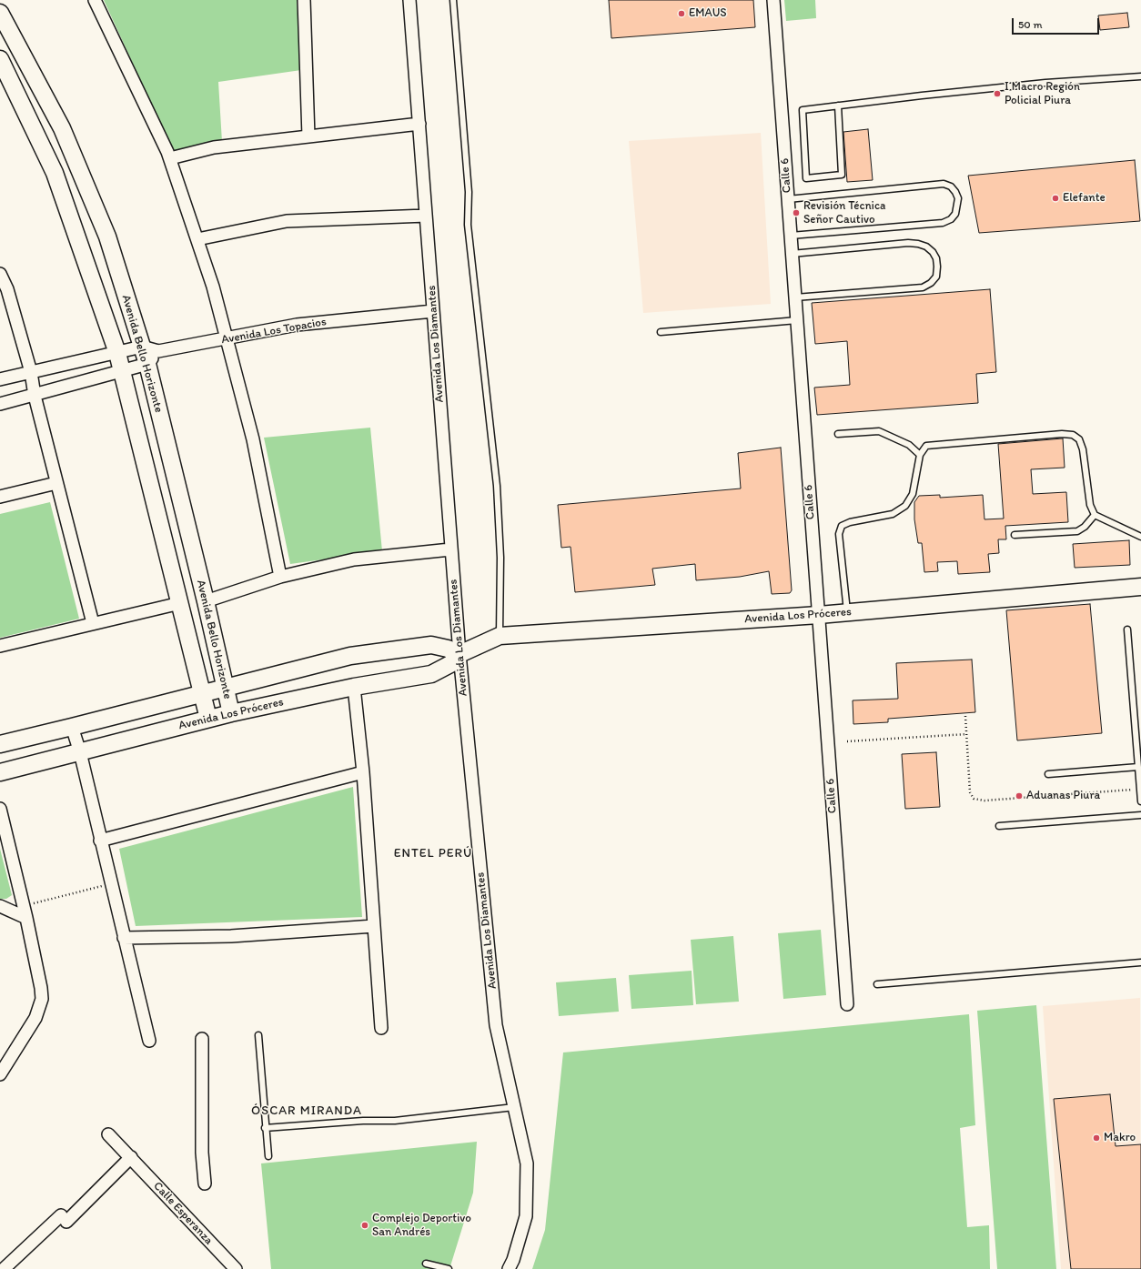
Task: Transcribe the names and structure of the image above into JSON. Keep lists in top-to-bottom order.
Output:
{
  "streets": {
    "street": [
      "Calle 6",
      "Avenida Los Topacios",
      "Avenida Los Diamantes",
      "Avenida Bello Horizonte",
      "Avenida Los Próceres",
      "Calle Esperanza"
    ]
  },
  "crossings": [
    ["Calle 6", "Avenida Los Próceres"],
    ["Avenida Los Topacios", "Avenida Los Diamantes"],
    ["Avenida Los Topacios", "Avenida Bello Horizonte"],
    ["Avenida Los Diamantes", "Avenida Los Próceres"],
    ["Avenida Bello Horizonte", "Avenida Los Próceres"]
  ],
  "districts": ["ENTEL PERÚ", "ÓSCAR MIRANDA"],
  "places": [
    "EMAUS",
    "I Macro Región Policial Piura",
    "Elefante",
    "Revisión Técnica Señor Cautivo",
    "Aduanas Piura",
    "Makro",
    "Complejo Deportivo San Andrés"
  ],
  "scale_bar": "50 m"
}
